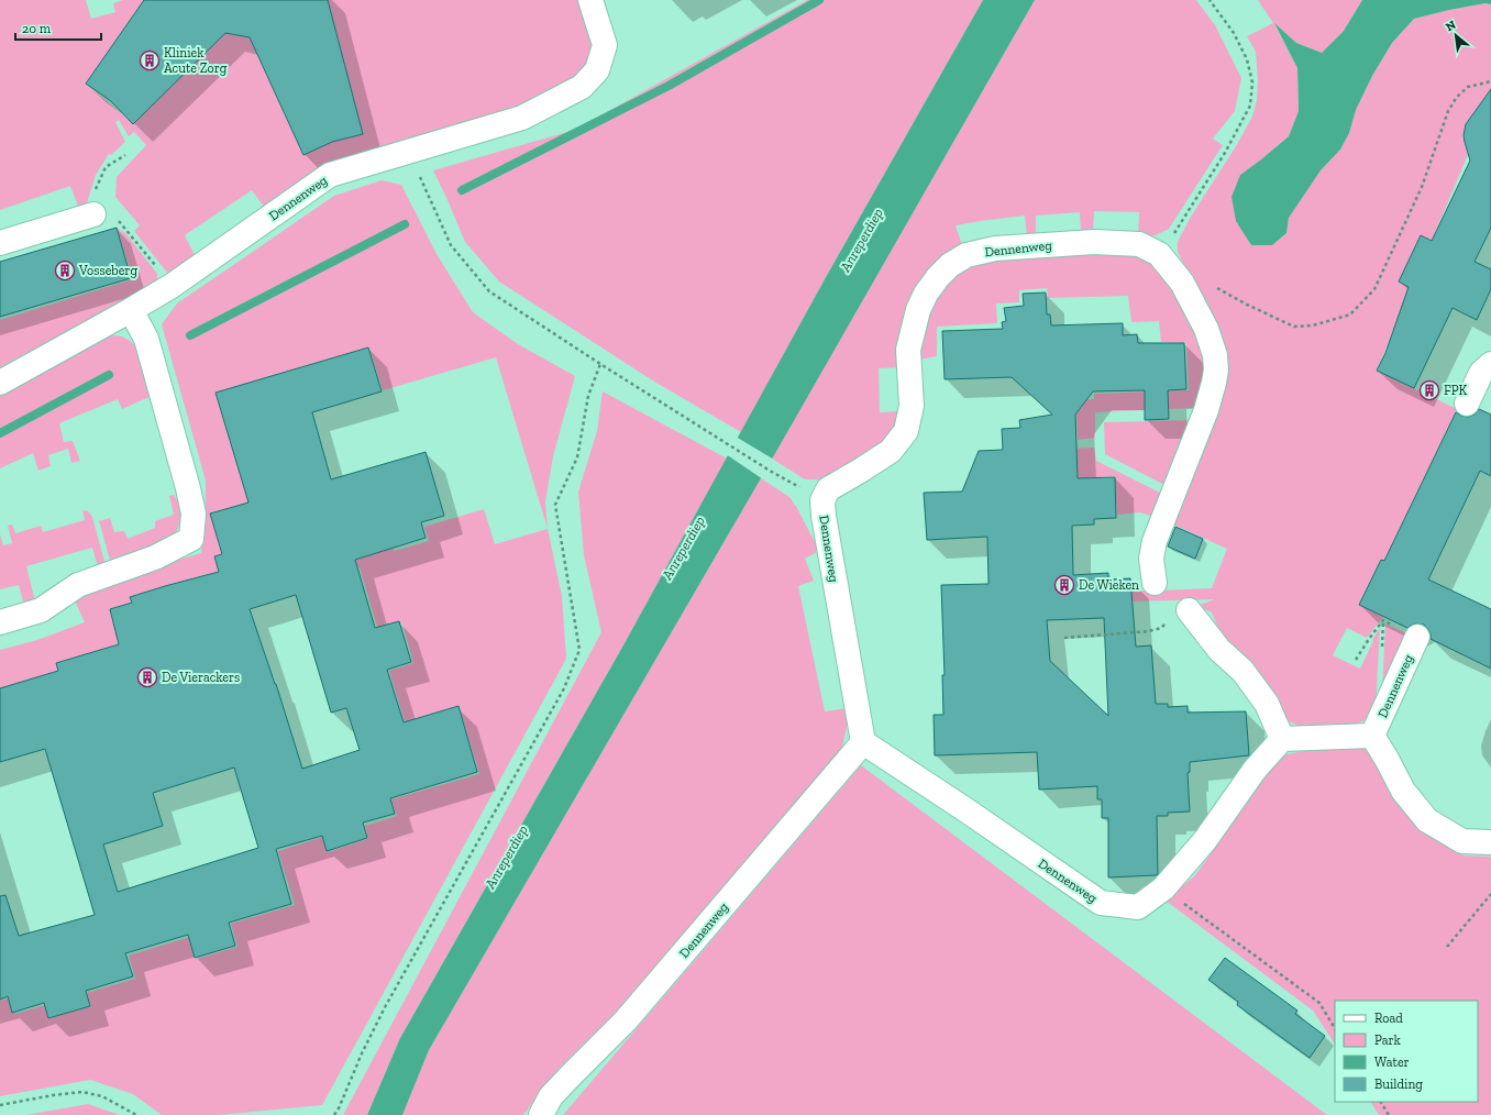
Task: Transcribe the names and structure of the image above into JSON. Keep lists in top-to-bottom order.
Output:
{
  "streets": {
    "street": ["Dennenweg"]
  },
  "water": ["Anreperdiep"],
  "places": {
    "building": [
      "Kliniek Acute Zorg",
      "Vosseberg",
      "FPK",
      "De Wieken",
      "De Vierackers"
    ]
  },
  "legend": [
    "Road",
    "Park",
    "Water",
    "Building"
  ],
  "scale_bar": "20 m",
  "north": "top left"
}
